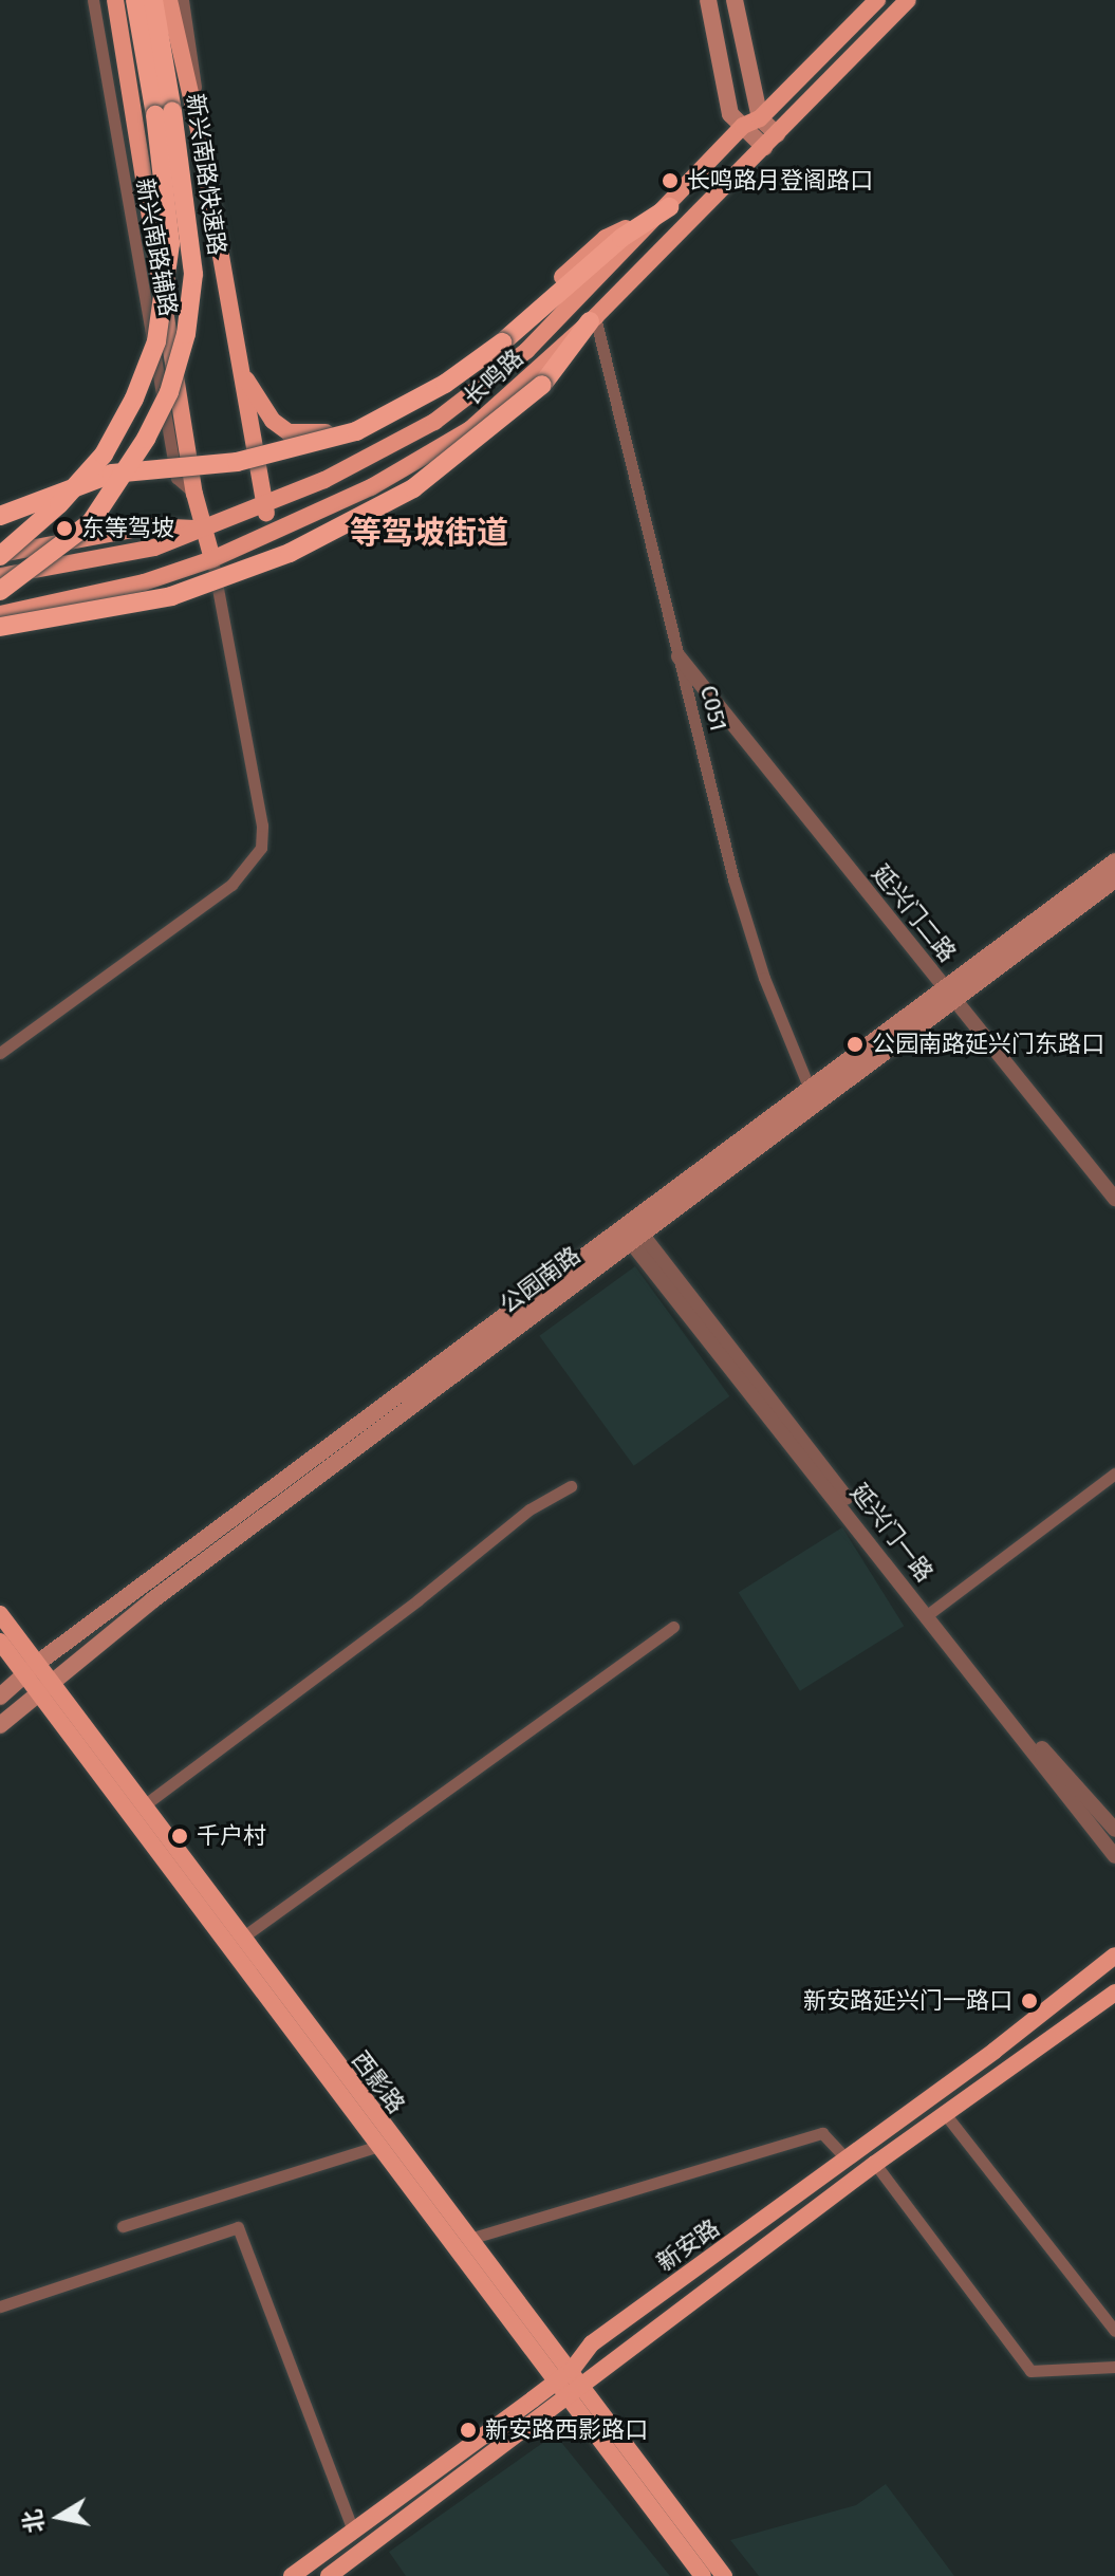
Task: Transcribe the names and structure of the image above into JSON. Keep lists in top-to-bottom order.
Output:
{
  "streets": {
    "highway": ["新兴南路快速路"],
    "main road": [
      "长鸣路",
      "公园南路",
      "西影路",
      "新安路"
    ],
    "street": [
      "新兴南路辅路",
      "C051",
      "延兴门二路",
      "延兴门一路"
    ]
  },
  "crossings": [
    ["长鸣路", "C051"],
    ["C051", "延兴门二路"],
    ["C051", "公园南路"],
    ["延兴门二路", "公园南路"],
    ["公园南路", "延兴门一路"],
    ["公园南路", "西影路"],
    ["西影路", "新安路"]
  ],
  "districts": ["等驾坡街道"],
  "places": [
    "长鸣路月登阁路口",
    "东等驾坡",
    "公园南路延兴门东路口",
    "千户村",
    "新安路延兴门一路口",
    "新安路西影路口"
  ],
  "north": "left"
}
